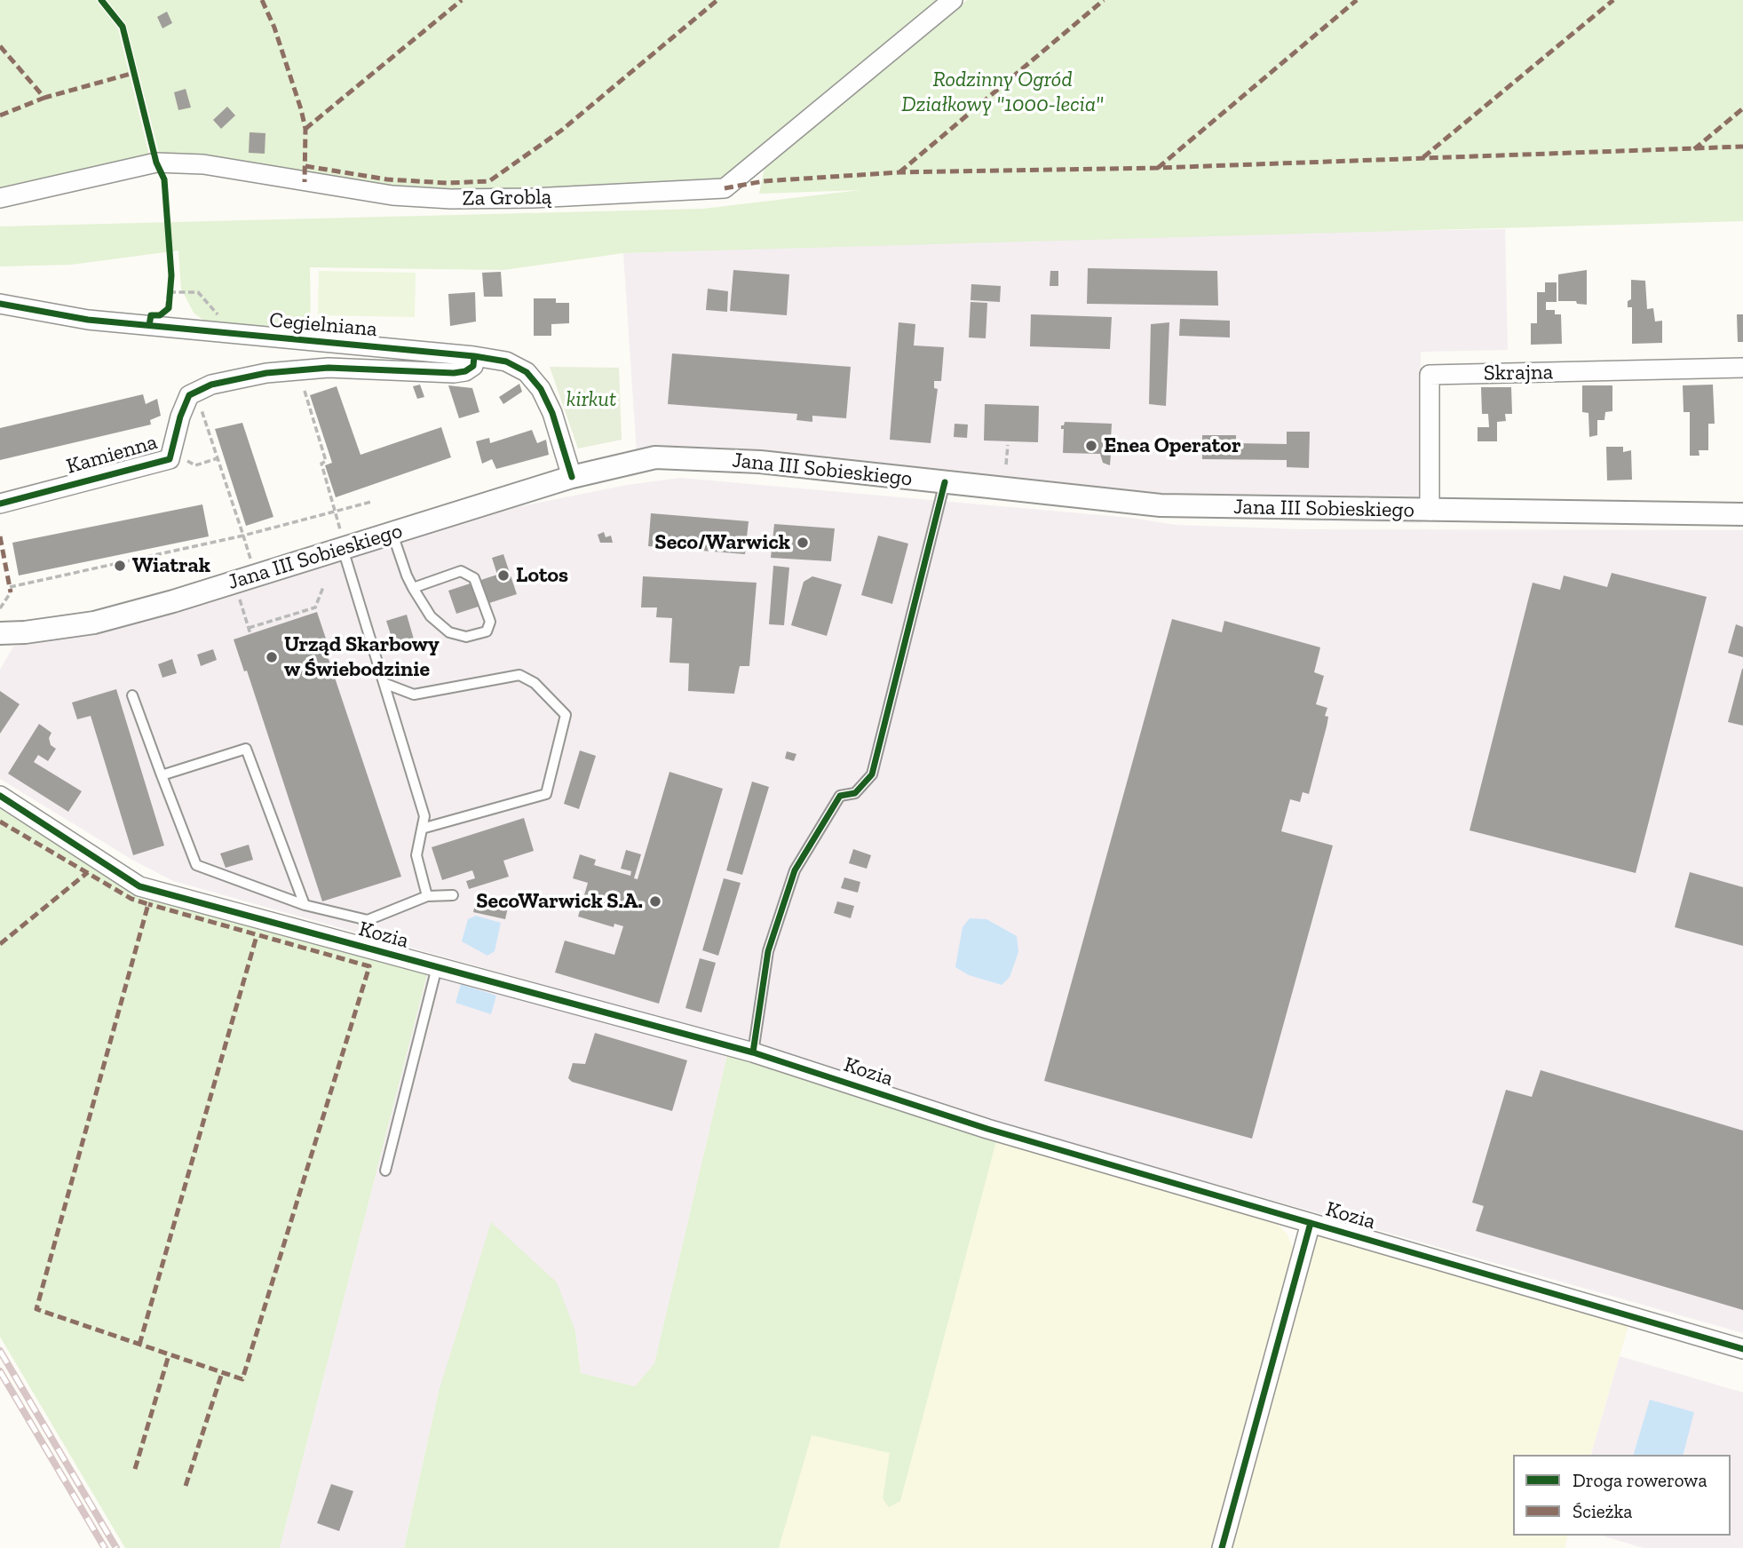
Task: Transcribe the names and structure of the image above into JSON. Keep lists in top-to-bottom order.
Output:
{
  "streets": {
    "street": [
      "Za Groblą",
      "Cegielniana",
      "Skrajna",
      "Kamienna",
      "Jana III Sobieskiego",
      "Kozia"
    ]
  },
  "crossings": [
    ["Cegielniana", "Kamienna"],
    ["Cegielniana", "Jana III Sobieskiego"],
    ["Skrajna", "Jana III Sobieskiego"]
  ],
  "parks": ["Rodzinny Ogród Działkowy \"1000-lecia\"", "kirkut"],
  "places": [
    "Enea Operator",
    "Seco/Warwick",
    "Wiatrak",
    "Lotos",
    "Urząd Skarbowy w Świebodzinie",
    "SecoWarwick S.A."
  ],
  "legend": ["Droga rowerowa", "Ścieżka"]
}
